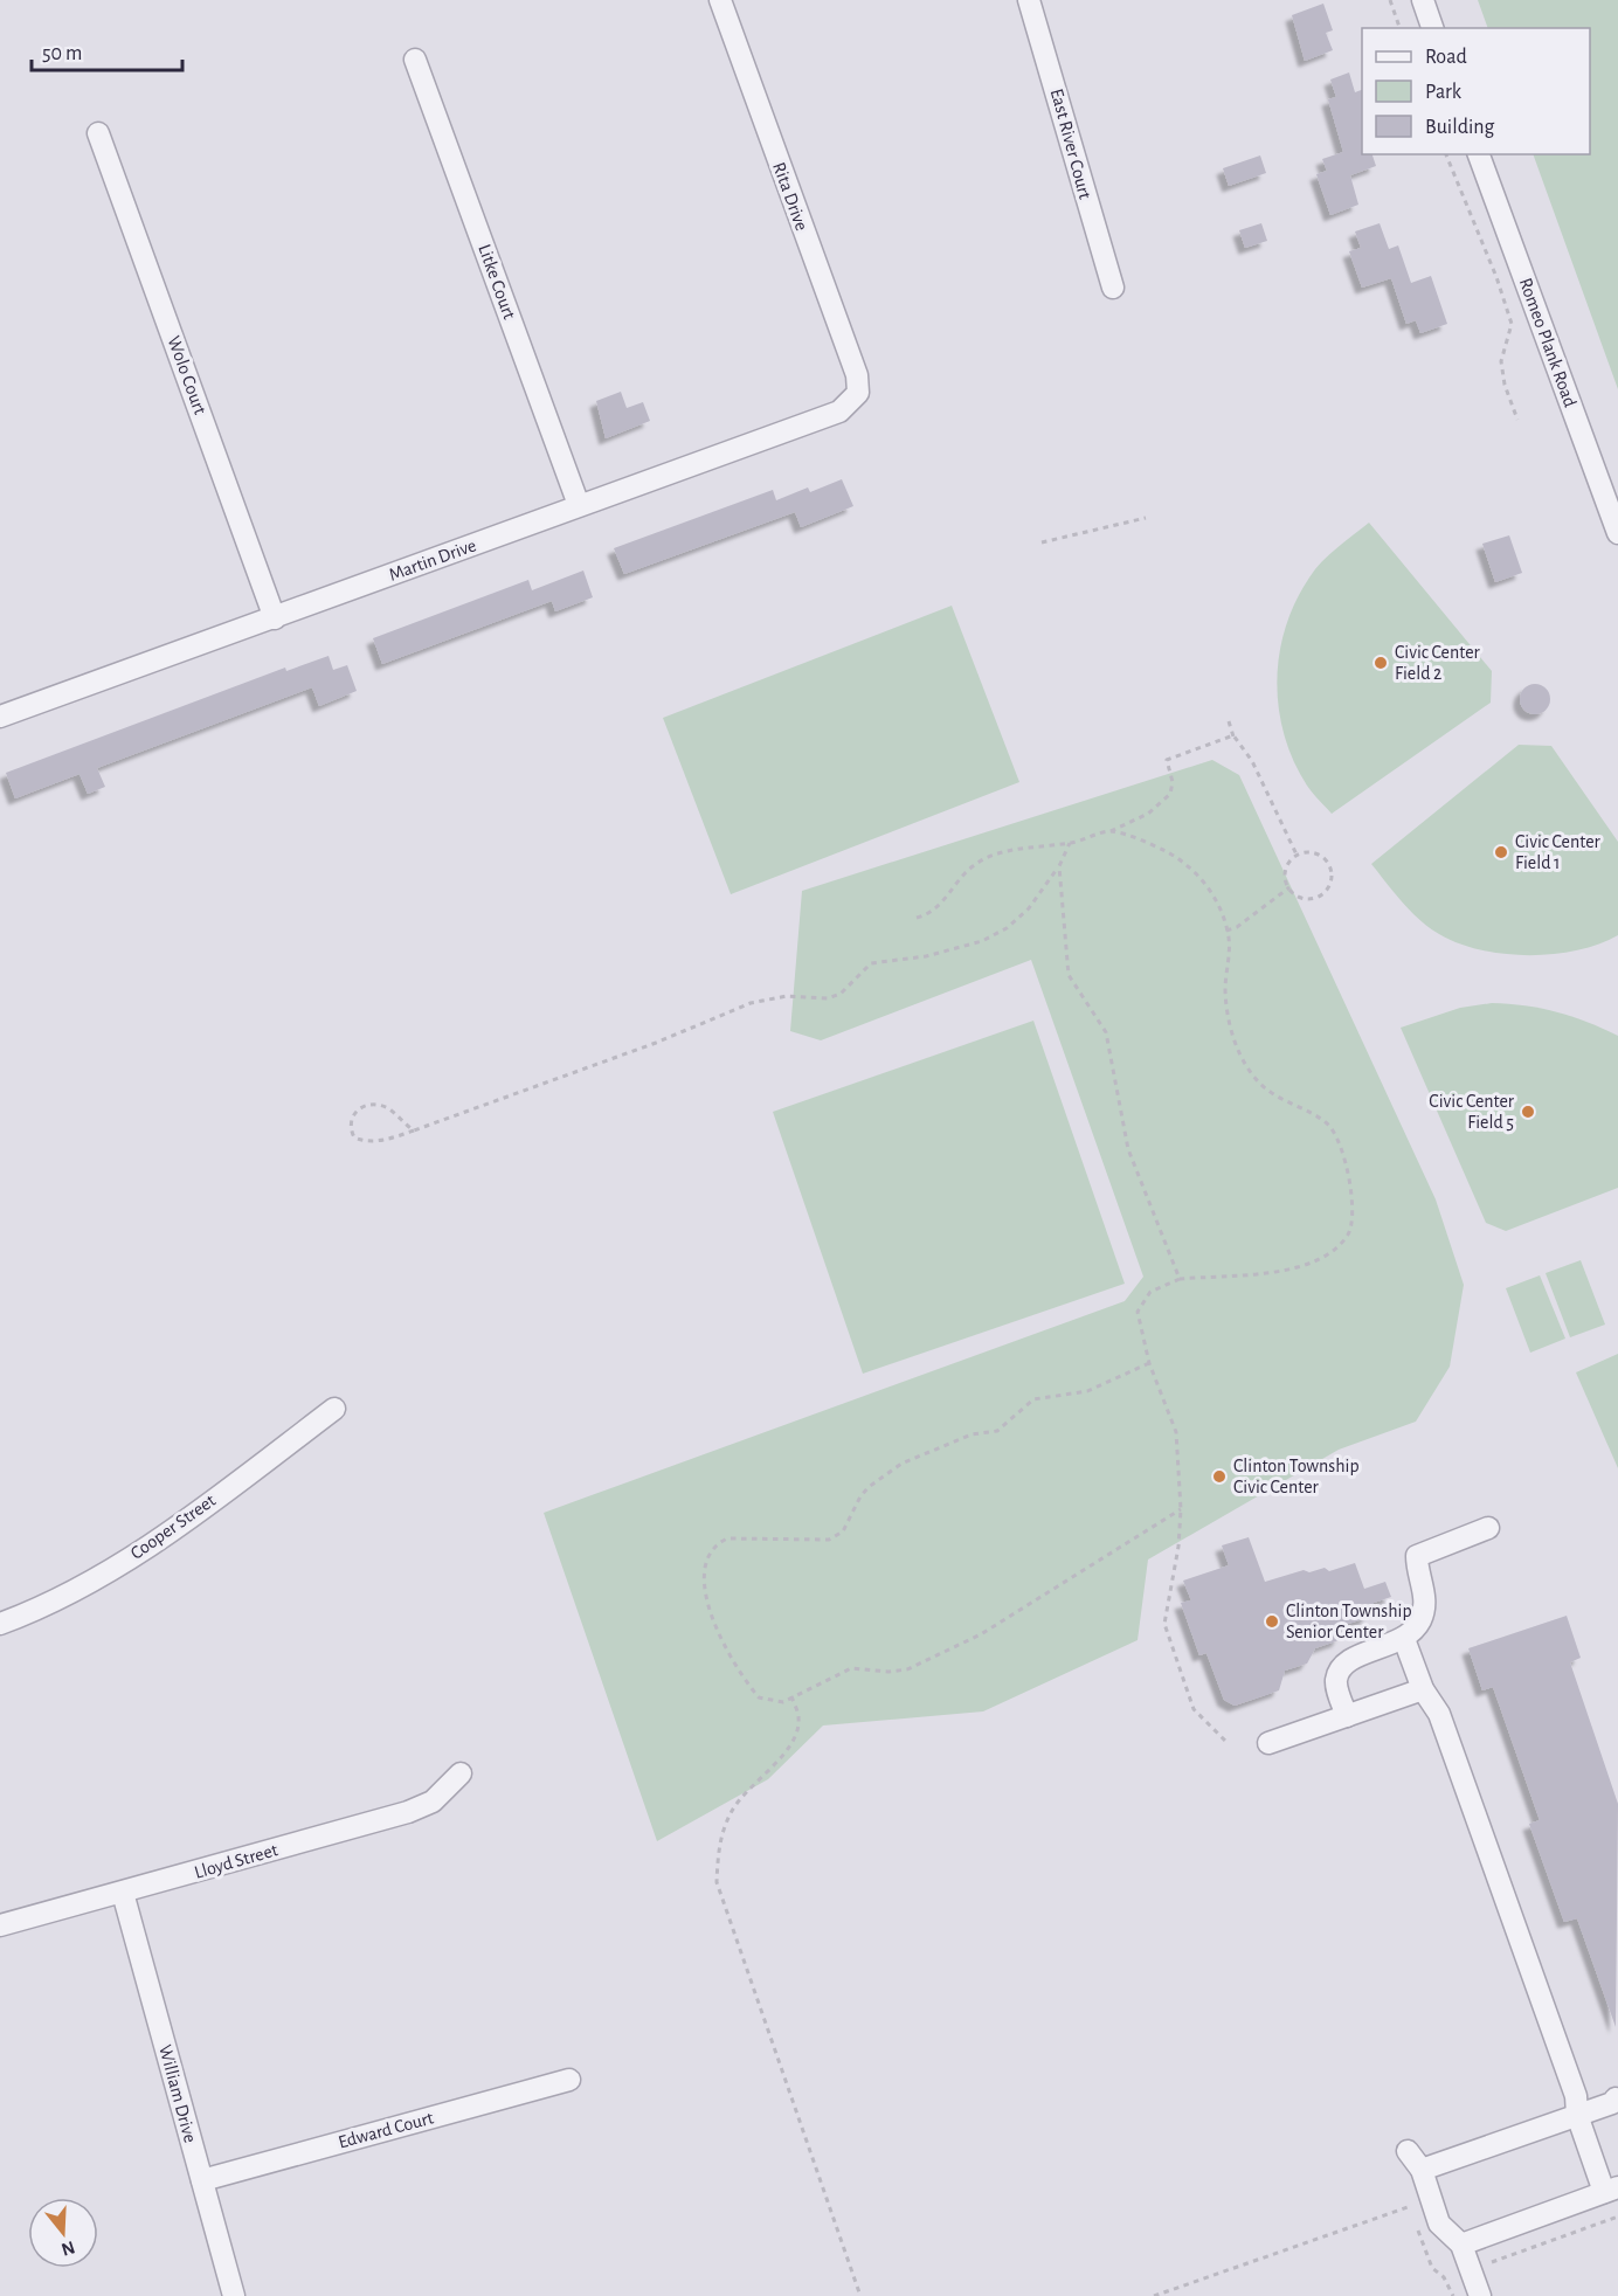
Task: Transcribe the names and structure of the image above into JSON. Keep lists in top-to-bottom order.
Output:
{
  "streets": {
    "street": [
      "East River Court",
      "Rita Drive",
      "Litke Court",
      "Romeo Plank Road",
      "Wolo Court",
      "Martin Drive",
      "Cooper Street",
      "Lloyd Street",
      "William Drive",
      "Edward Court"
    ]
  },
  "crossings": [
    ["Rita Drive", "Martin Drive"],
    ["Litke Court", "Martin Drive"],
    ["Wolo Court", "Martin Drive"],
    ["Lloyd Street", "William Drive"],
    ["William Drive", "Edward Court"]
  ],
  "places": [
    "Civic Center Field 2",
    "Civic Center Field 1",
    "Civic Center Field 5",
    "Clinton Township Civic Center",
    "Clinton Township Senior Center"
  ],
  "legend": ["Road", "Park", "Building"],
  "scale_bar": "50 m",
  "north": "bottom"
}
